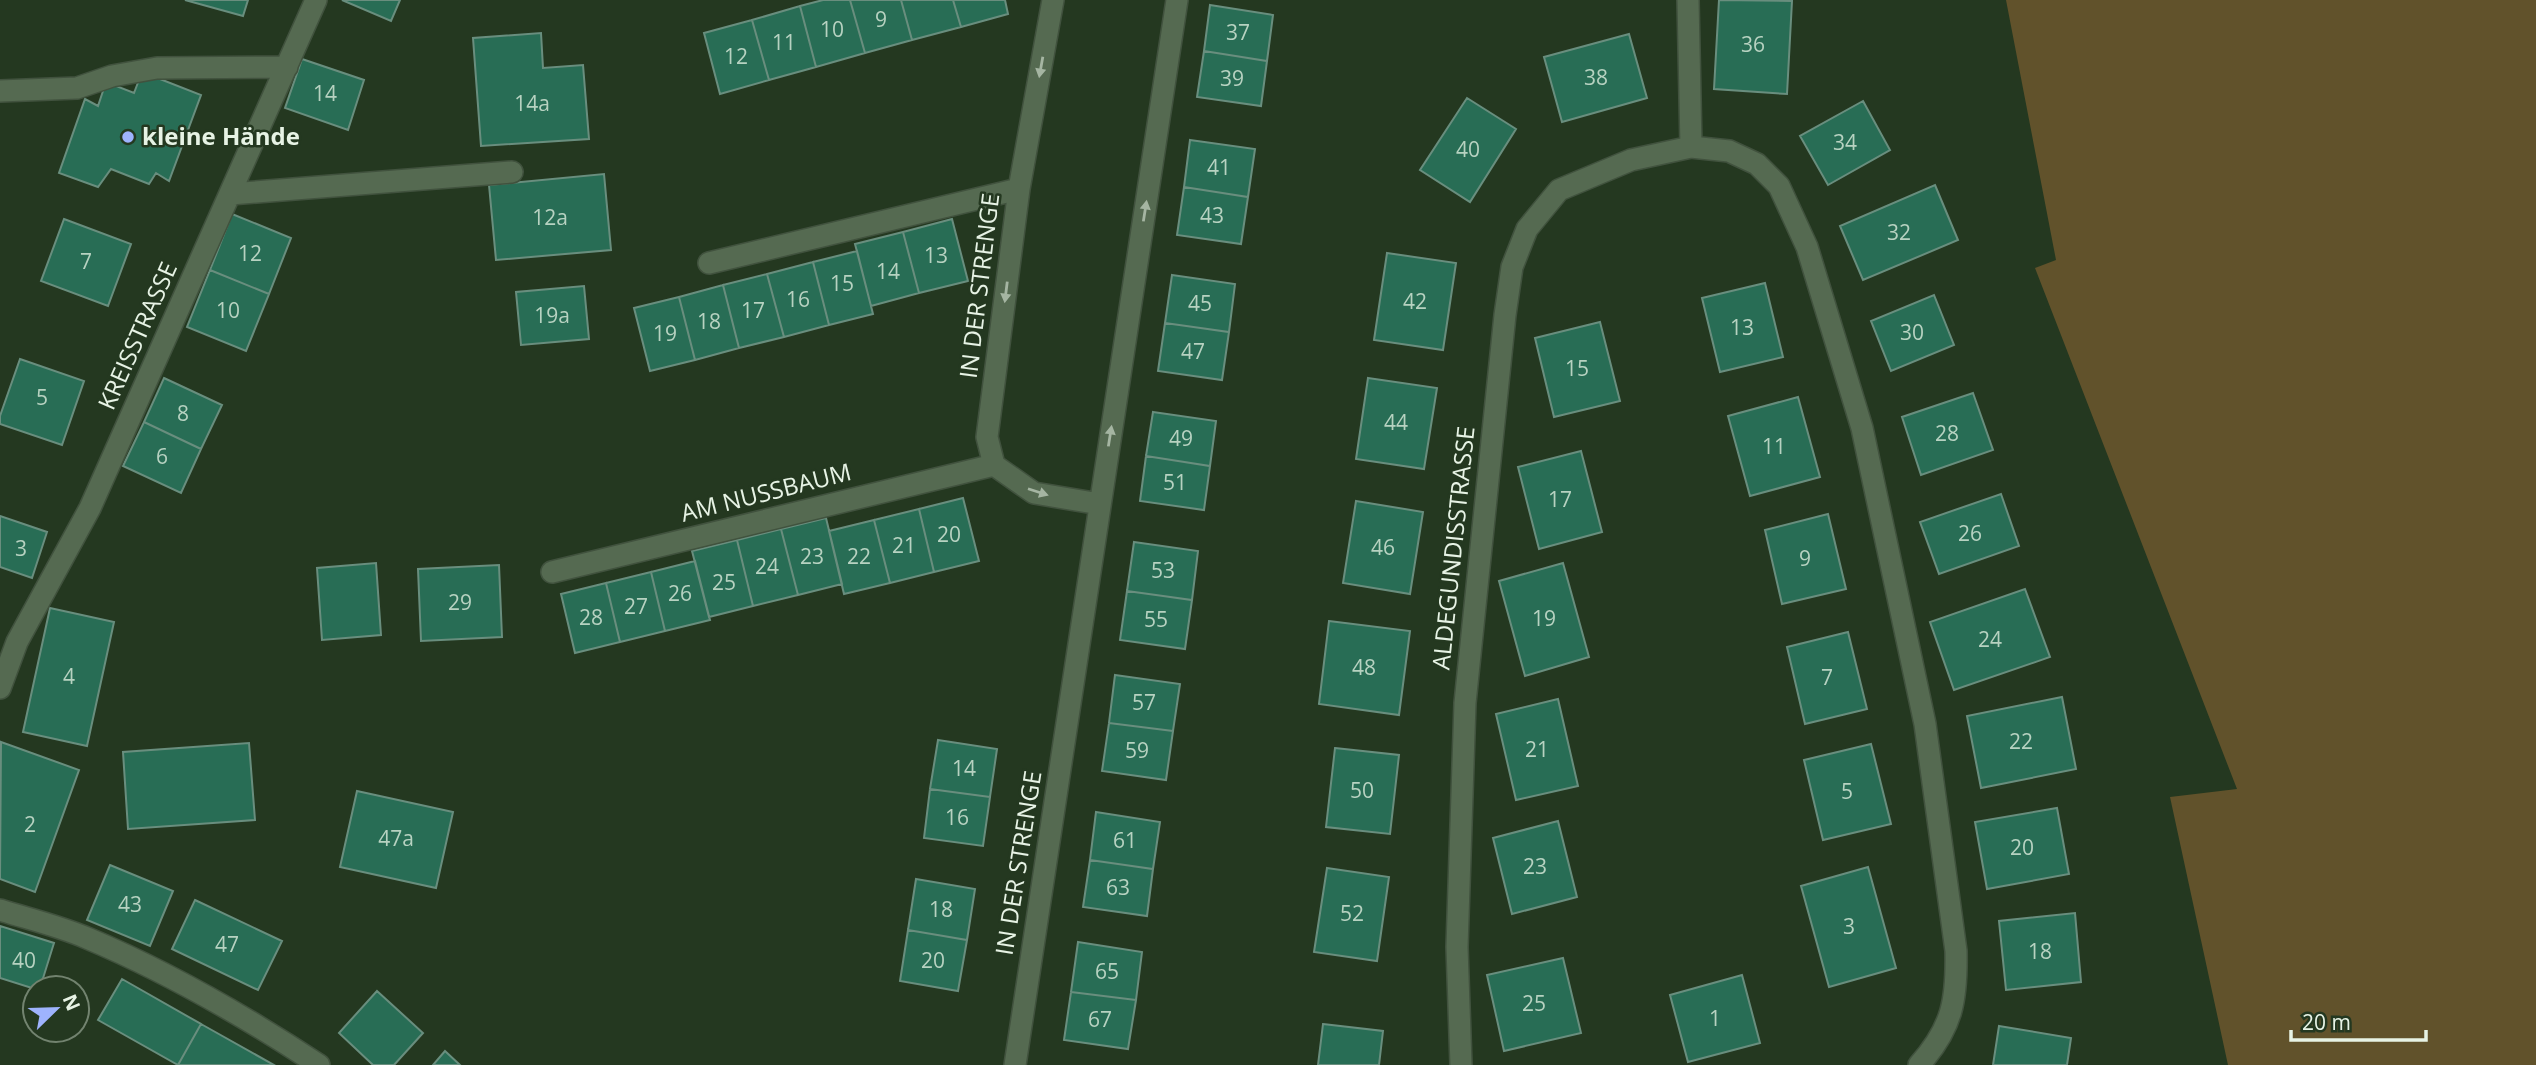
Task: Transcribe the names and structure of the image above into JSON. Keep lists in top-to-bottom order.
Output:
{
  "streets": {
    "street": [
      "IN DER STRENGE",
      "KREISSTRASSE",
      "AM NUSSBAUM",
      "ALDEGUNDISSTRASSE"
    ]
  },
  "crossings": [
    ["IN DER STRENGE", "AM NUSSBAUM"]
  ],
  "places": ["kleine Hände"],
  "house_numbers": [
    "9",
    "10",
    "37",
    "11",
    "36",
    "12",
    "38",
    "39",
    "14",
    "14a",
    "34",
    "40",
    "41",
    "43",
    "12a",
    "32",
    "12",
    "13",
    "7",
    "14",
    "15",
    "16",
    "42",
    "45",
    "10",
    "17",
    "19a",
    "18",
    "13",
    "30",
    "19",
    "47",
    "15",
    "5",
    "8",
    "44",
    "28",
    "49",
    "11",
    "6",
    "51",
    "17",
    "26",
    "20",
    "21",
    "46",
    "3",
    "23",
    "22",
    "9",
    "24",
    "53",
    "25",
    "26",
    "29",
    "27",
    "28",
    "19",
    "55",
    "24",
    "48",
    "4",
    "7",
    "57",
    "22",
    "21",
    "59",
    "14",
    "50",
    "5",
    "16",
    "2",
    "47a",
    "61",
    "20",
    "23",
    "63",
    "43",
    "18",
    "52",
    "3",
    "47",
    "18",
    "40",
    "20",
    "65",
    "25",
    "1",
    "67"
  ],
  "scale_bar": "20 m",
  "north": "top right"
}
